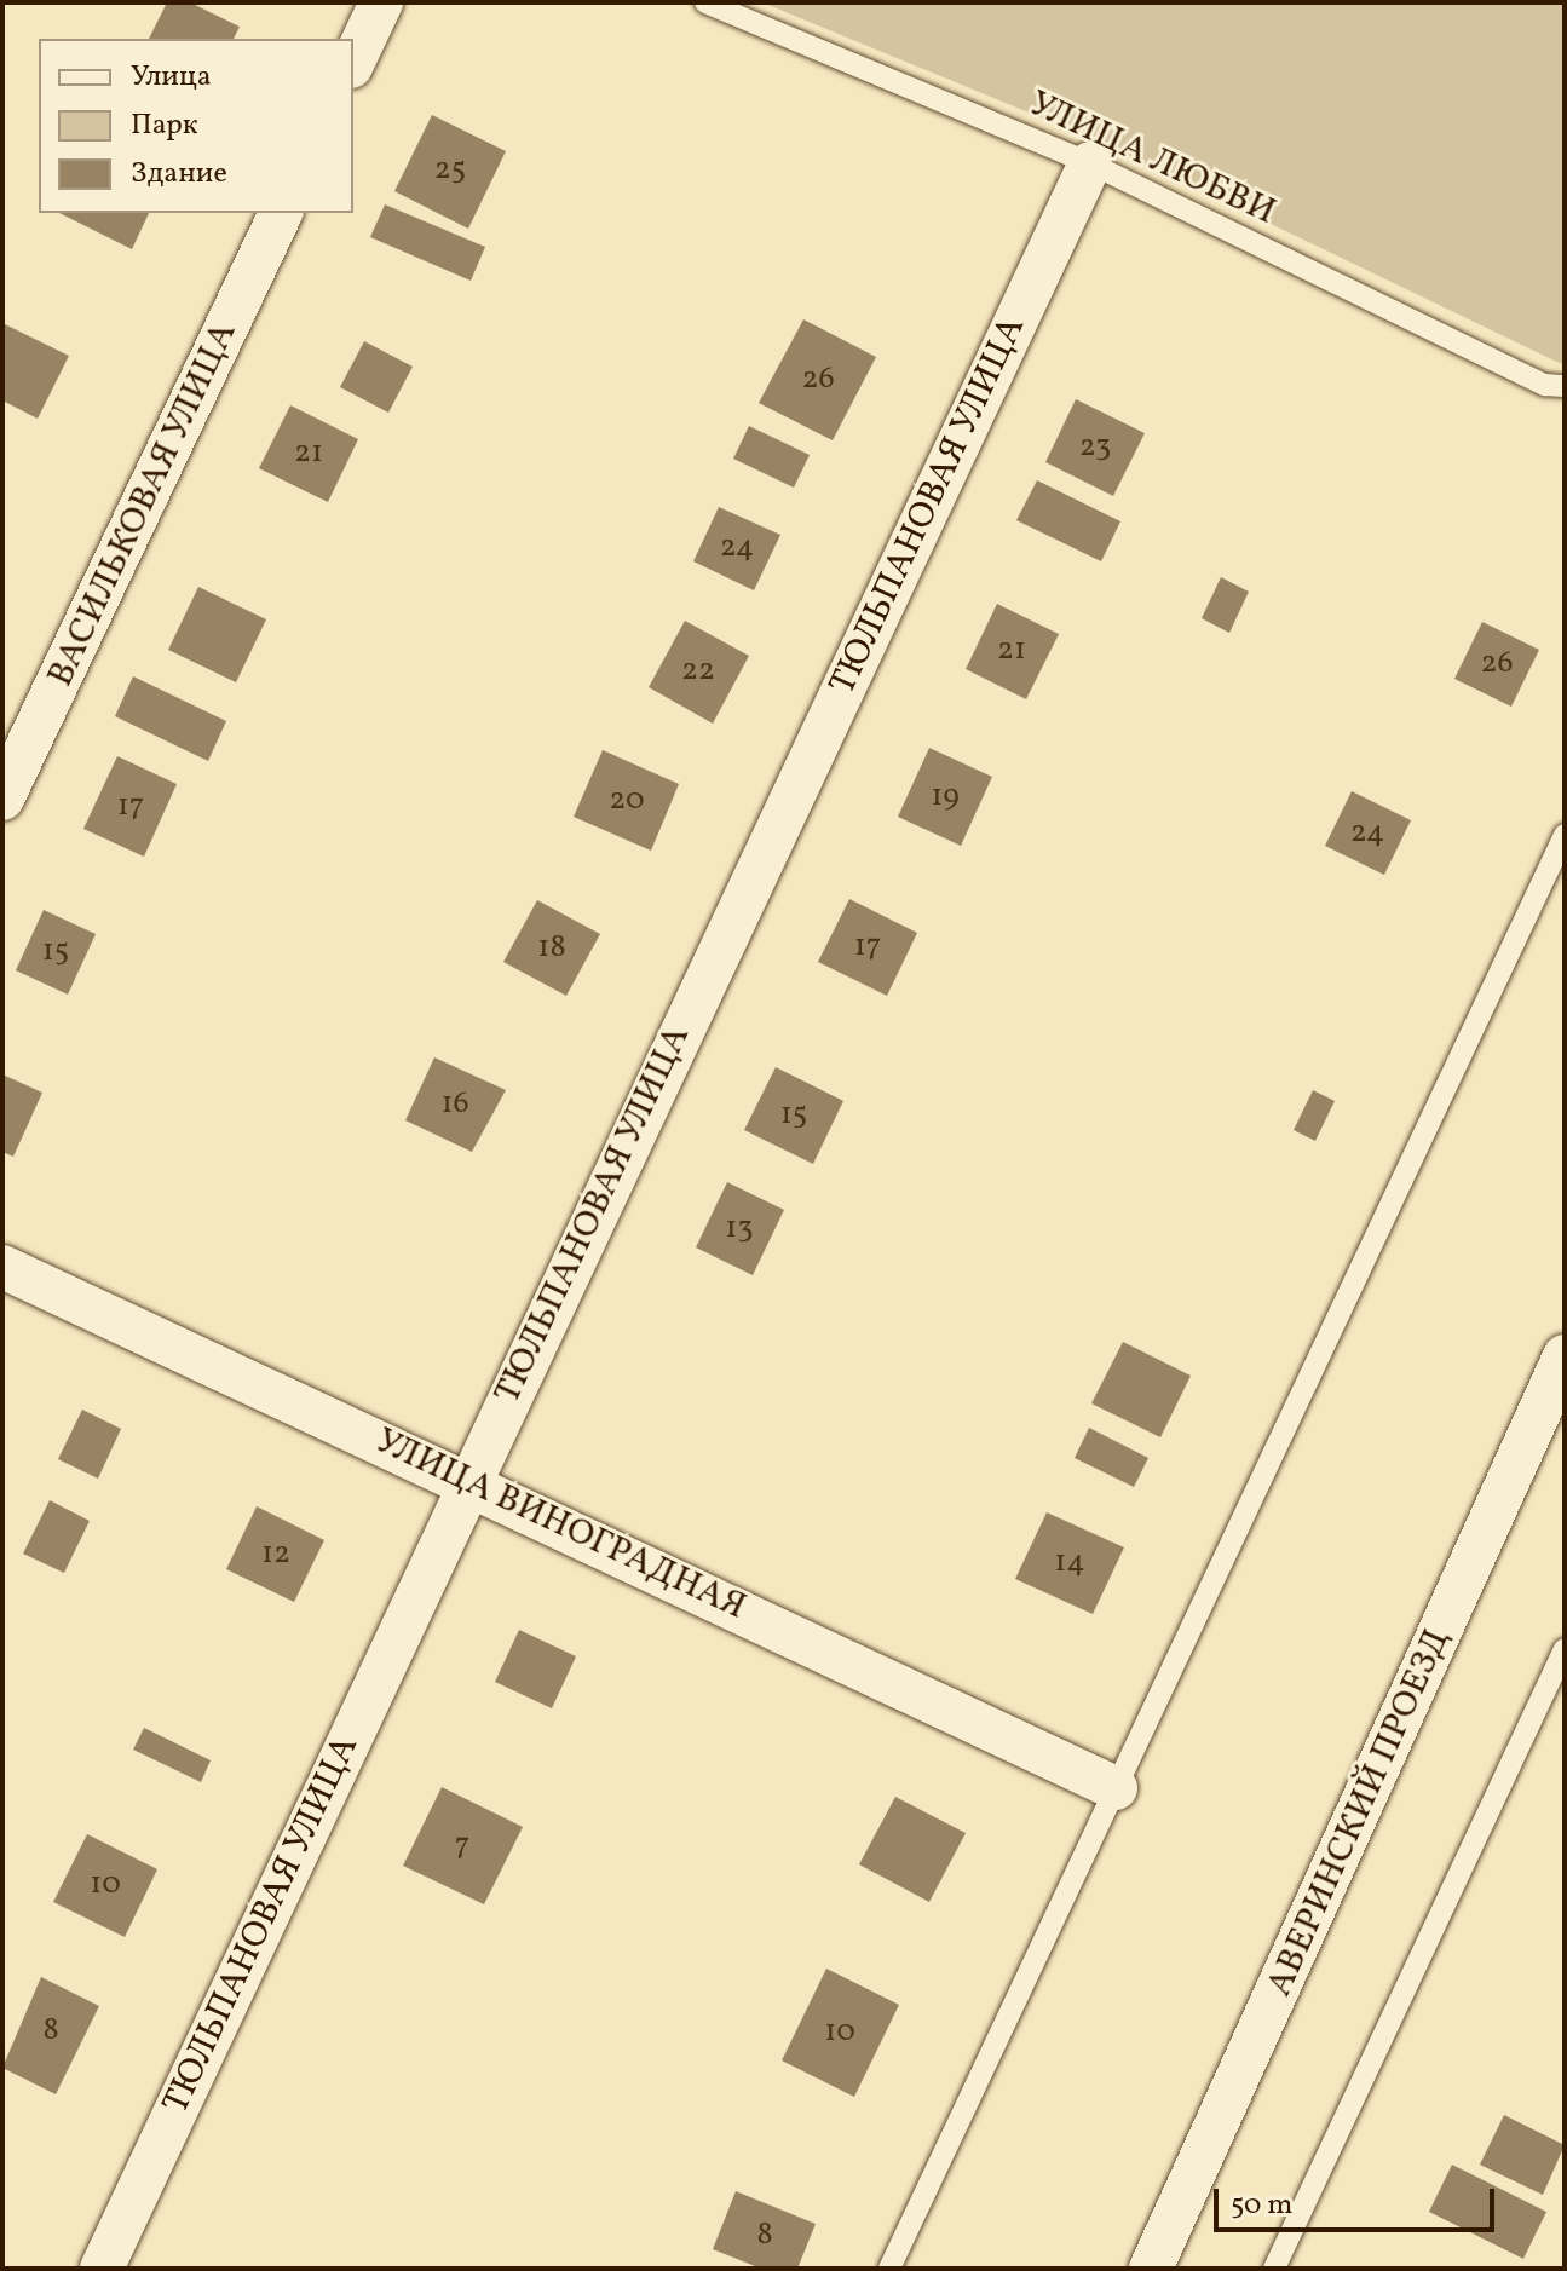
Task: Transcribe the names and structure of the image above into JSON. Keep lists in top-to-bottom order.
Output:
{
  "streets": {
    "street": [
      "ВАСИЛЬКОВАЯ УЛИЦА",
      "ТЮЛЬПАНОВАЯ УЛИЦА",
      "УЛИЦА ВИНОГРАДНАЯ",
      "АВЕРИНСКИЙ ПРОЕЗД"
    ],
    "lane": ["УЛИЦА ЛЮБВИ"]
  },
  "crossings": [
    ["УЛИЦА ЛЮБВИ", "ТЮЛЬПАНОВАЯ УЛИЦА"],
    ["ТЮЛЬПАНОВАЯ УЛИЦА", "УЛИЦА ВИНОГРАДНАЯ"]
  ],
  "house_numbers": [
    "25",
    "26",
    "23",
    "21",
    "24",
    "21",
    "26",
    "22",
    "19",
    "20",
    "17",
    "24",
    "17",
    "18",
    "15",
    "16",
    "15",
    "13",
    "12",
    "14",
    "7",
    "10",
    "8",
    "10",
    "8"
  ],
  "legend": ["Улица", "Парк", "Здание"],
  "scale_bar": "50 m"
}
